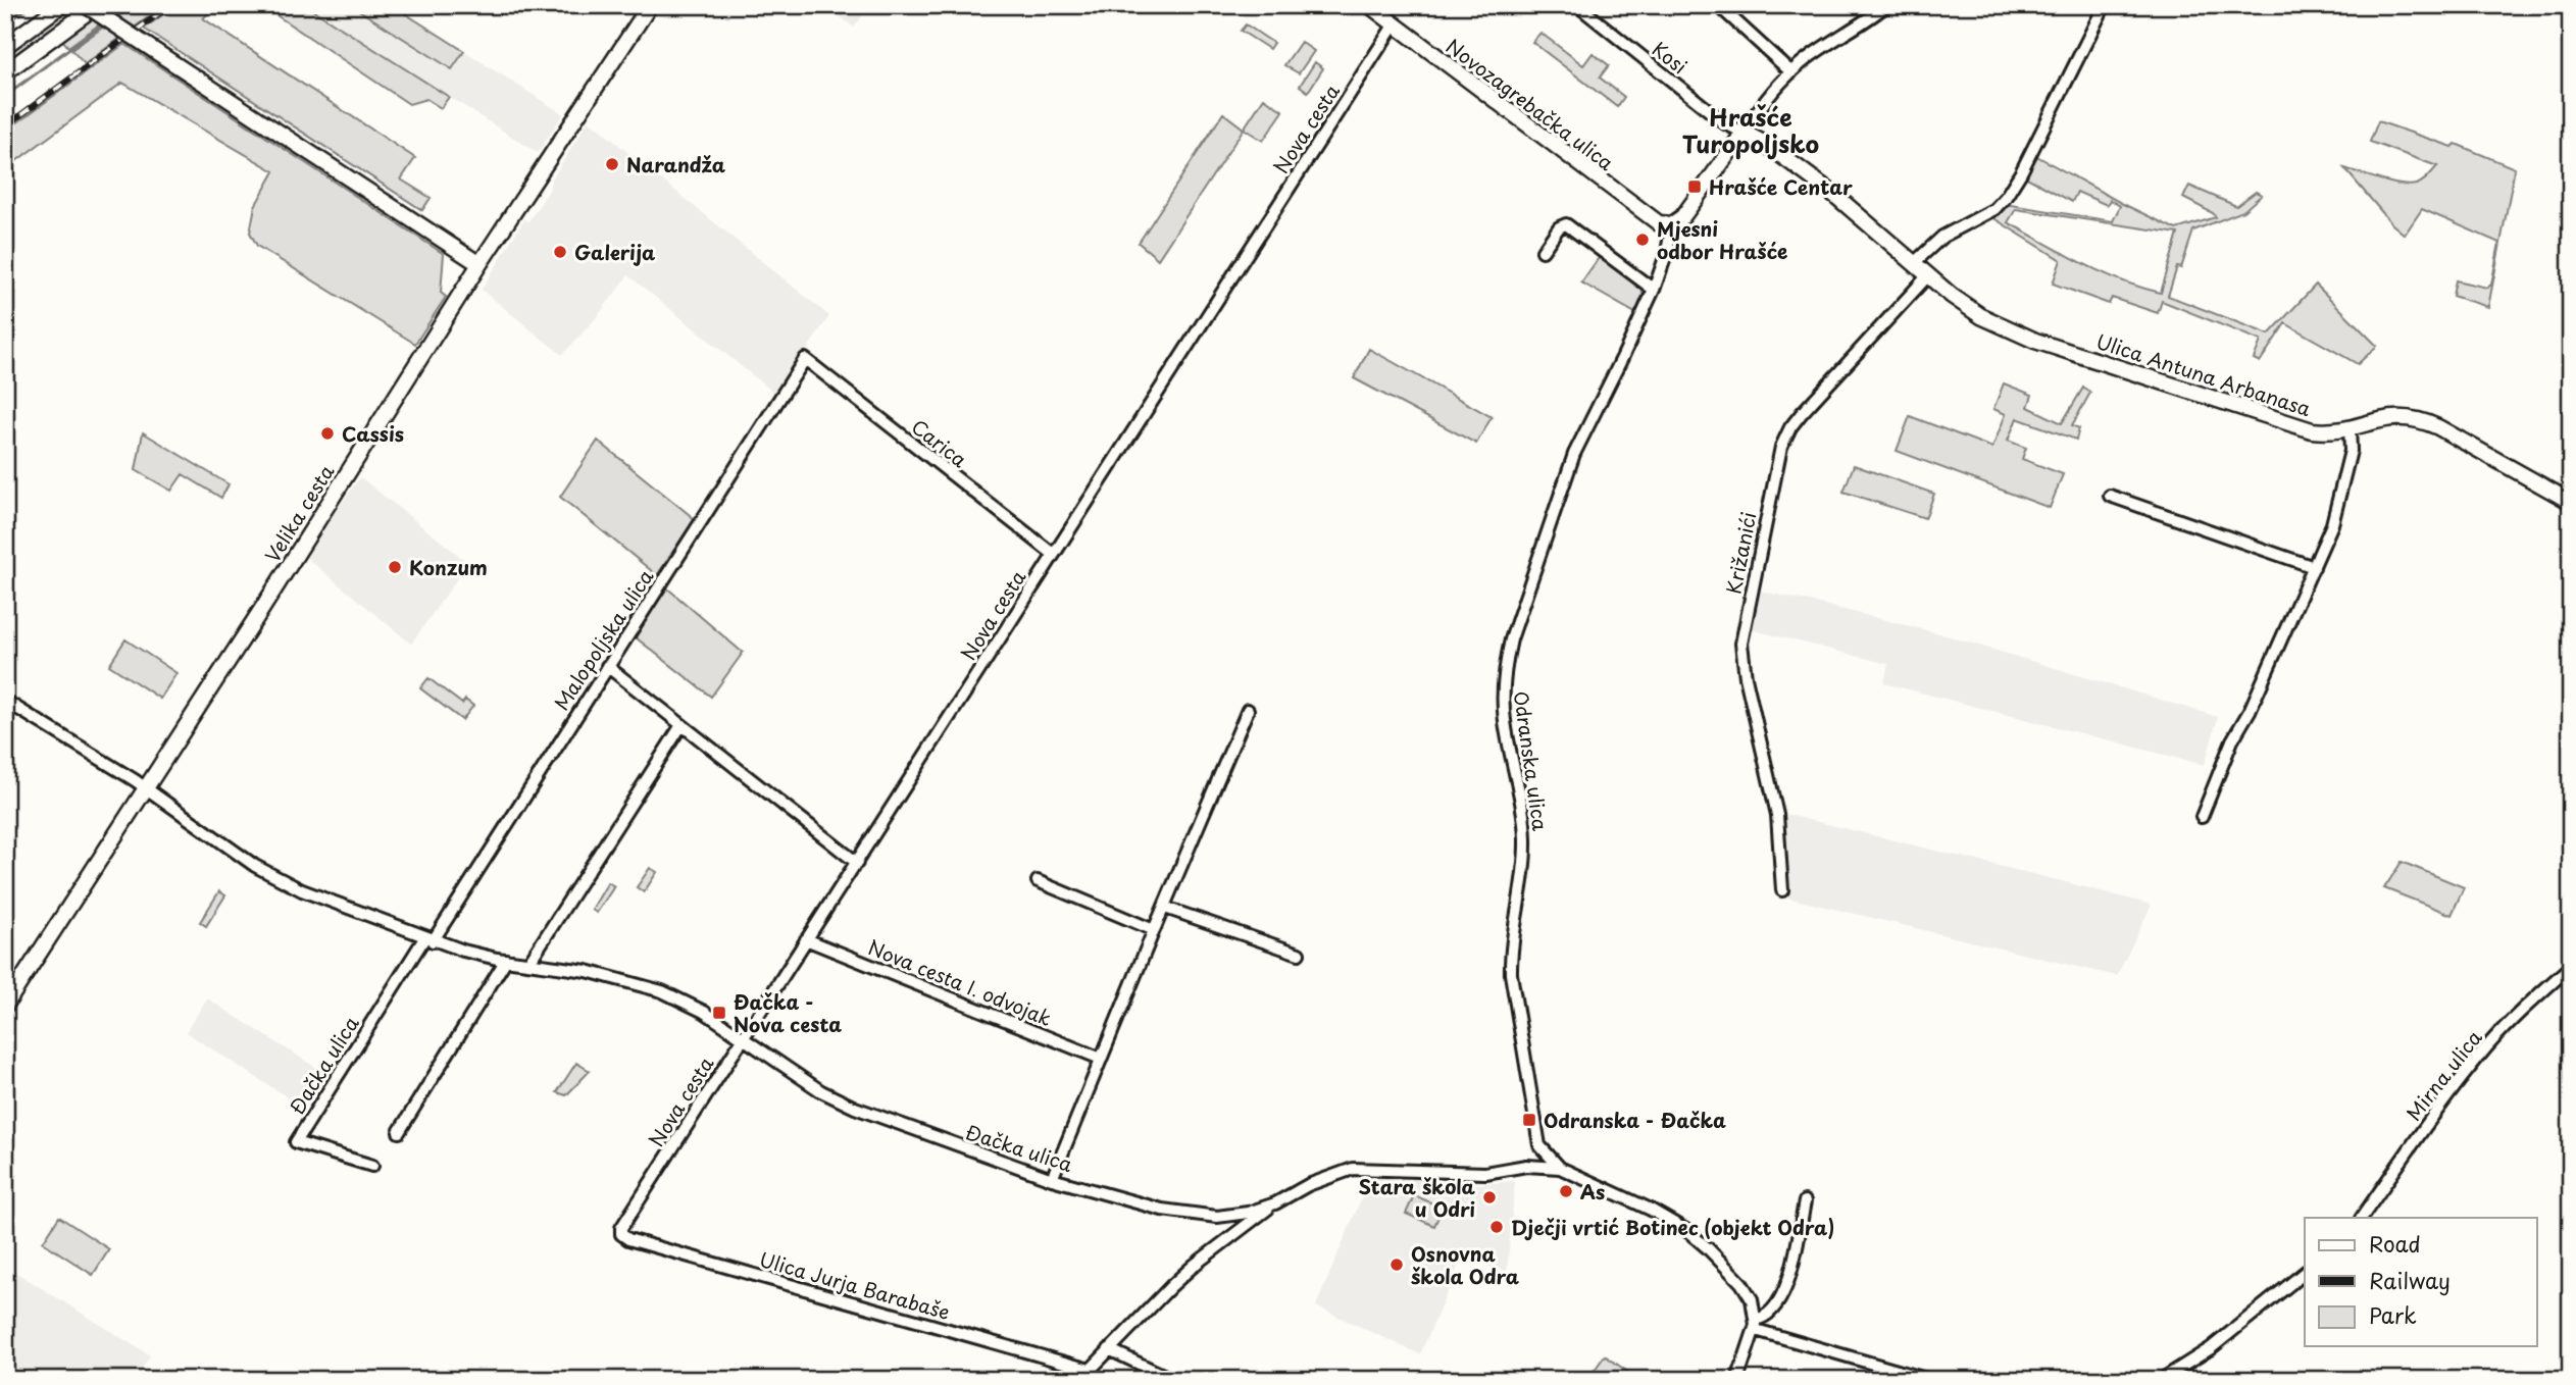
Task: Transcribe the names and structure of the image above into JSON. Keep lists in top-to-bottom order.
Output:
{
  "streets": {
    "main road": ["Novozagrebačka ulica", "Ulica Antuna Arbanasa", "Velika cesta"],
    "street": [
      "Kosi",
      "Nova cesta",
      "Carica",
      "Križanići",
      "Malopoljska ulica",
      "Odranska ulica",
      "Nova cesta I. odvojak",
      "Đačka ulica",
      "Mirna ulica",
      "Ulica Jurja Barabaše"
    ]
  },
  "crossings": [
    ["Kosi", "Ulica Antuna Arbanasa"],
    ["Novozagrebačka ulica", "Nova cesta"],
    ["Novozagrebačka ulica", "Odranska ulica"],
    ["Nova cesta", "Carica"],
    ["Nova cesta", "Nova cesta I. odvojak"],
    ["Nova cesta", "Đačka ulica"],
    ["Nova cesta", "Ulica Jurja Barabaše"],
    ["Ulica Antuna Arbanasa", "Križanići"],
    ["Carica", "Malopoljska ulica"],
    ["Velika cesta", "Đačka ulica"],
    ["Malopoljska ulica", "Đačka ulica"],
    ["Odranska ulica", "Đačka ulica"]
  ],
  "districts": ["Hrašće Turopoljsko"],
  "places": {
    "other": [
      "Narandža",
      "Mjesni odbor Hrašće",
      "Galerija",
      "Cassis",
      "Konzum",
      "As",
      "Stara škola u Odri",
      "Dječji vrtić Botinec (objekt Odra)",
      "Osnovna škola Odra"
    ],
    "transit": ["Hrašće Centar", "Đačka - Nova cesta", "Odranska - Đačka"]
  },
  "legend": ["Road", "Railway", "Park"]
}
